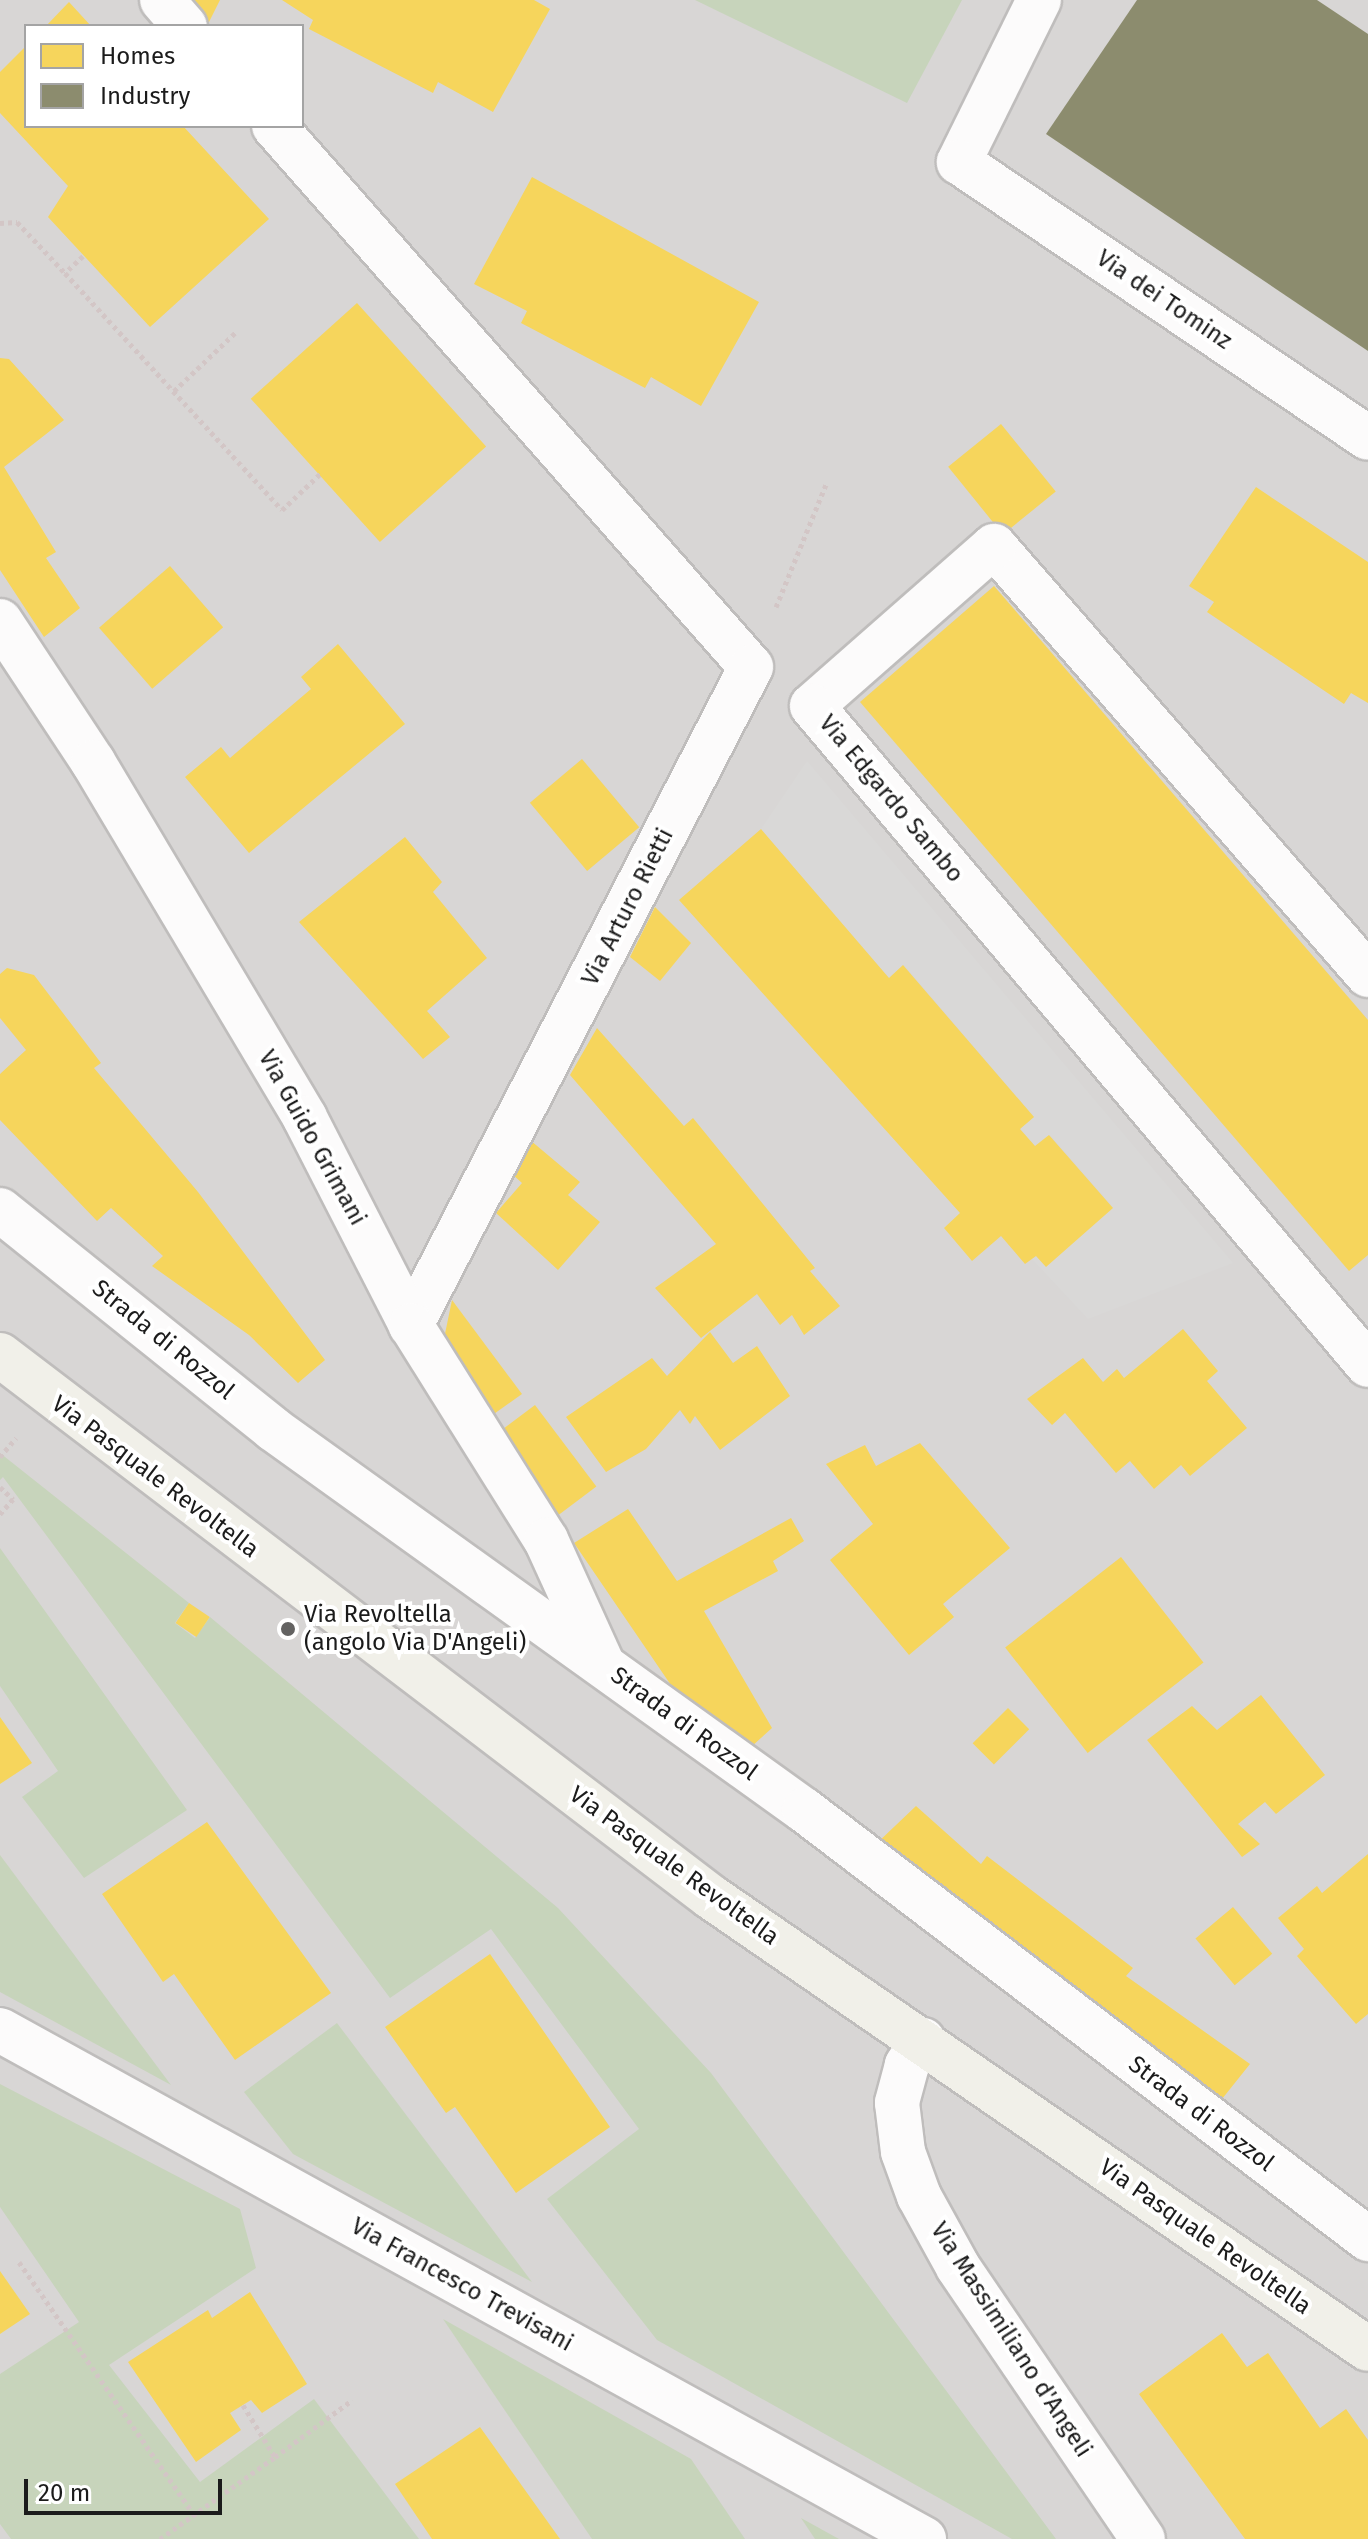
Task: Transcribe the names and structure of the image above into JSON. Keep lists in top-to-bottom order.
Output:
{
  "streets": {
    "main road": ["Via Pasquale Revoltella"],
    "street": [
      "Via dei Tominz",
      "Via Edgardo Sambo",
      "Via Arturo Rietti",
      "Via Guido Grimani",
      "Strada di Rozzol",
      "Via Francesco Trevisani",
      "Via Massimiliano d'Angeli"
    ]
  },
  "crossings": [
    ["Via Arturo Rietti", "Via Guido Grimani"],
    ["Via Guido Grimani", "Strada di Rozzol"],
    ["Via Pasquale Revoltella", "Via Massimiliano d'Angeli"]
  ],
  "places": ["Via Revoltella (angolo Via D'Angeli)"],
  "legend": ["Homes", "Industry"],
  "scale_bar": "20 m"
}
